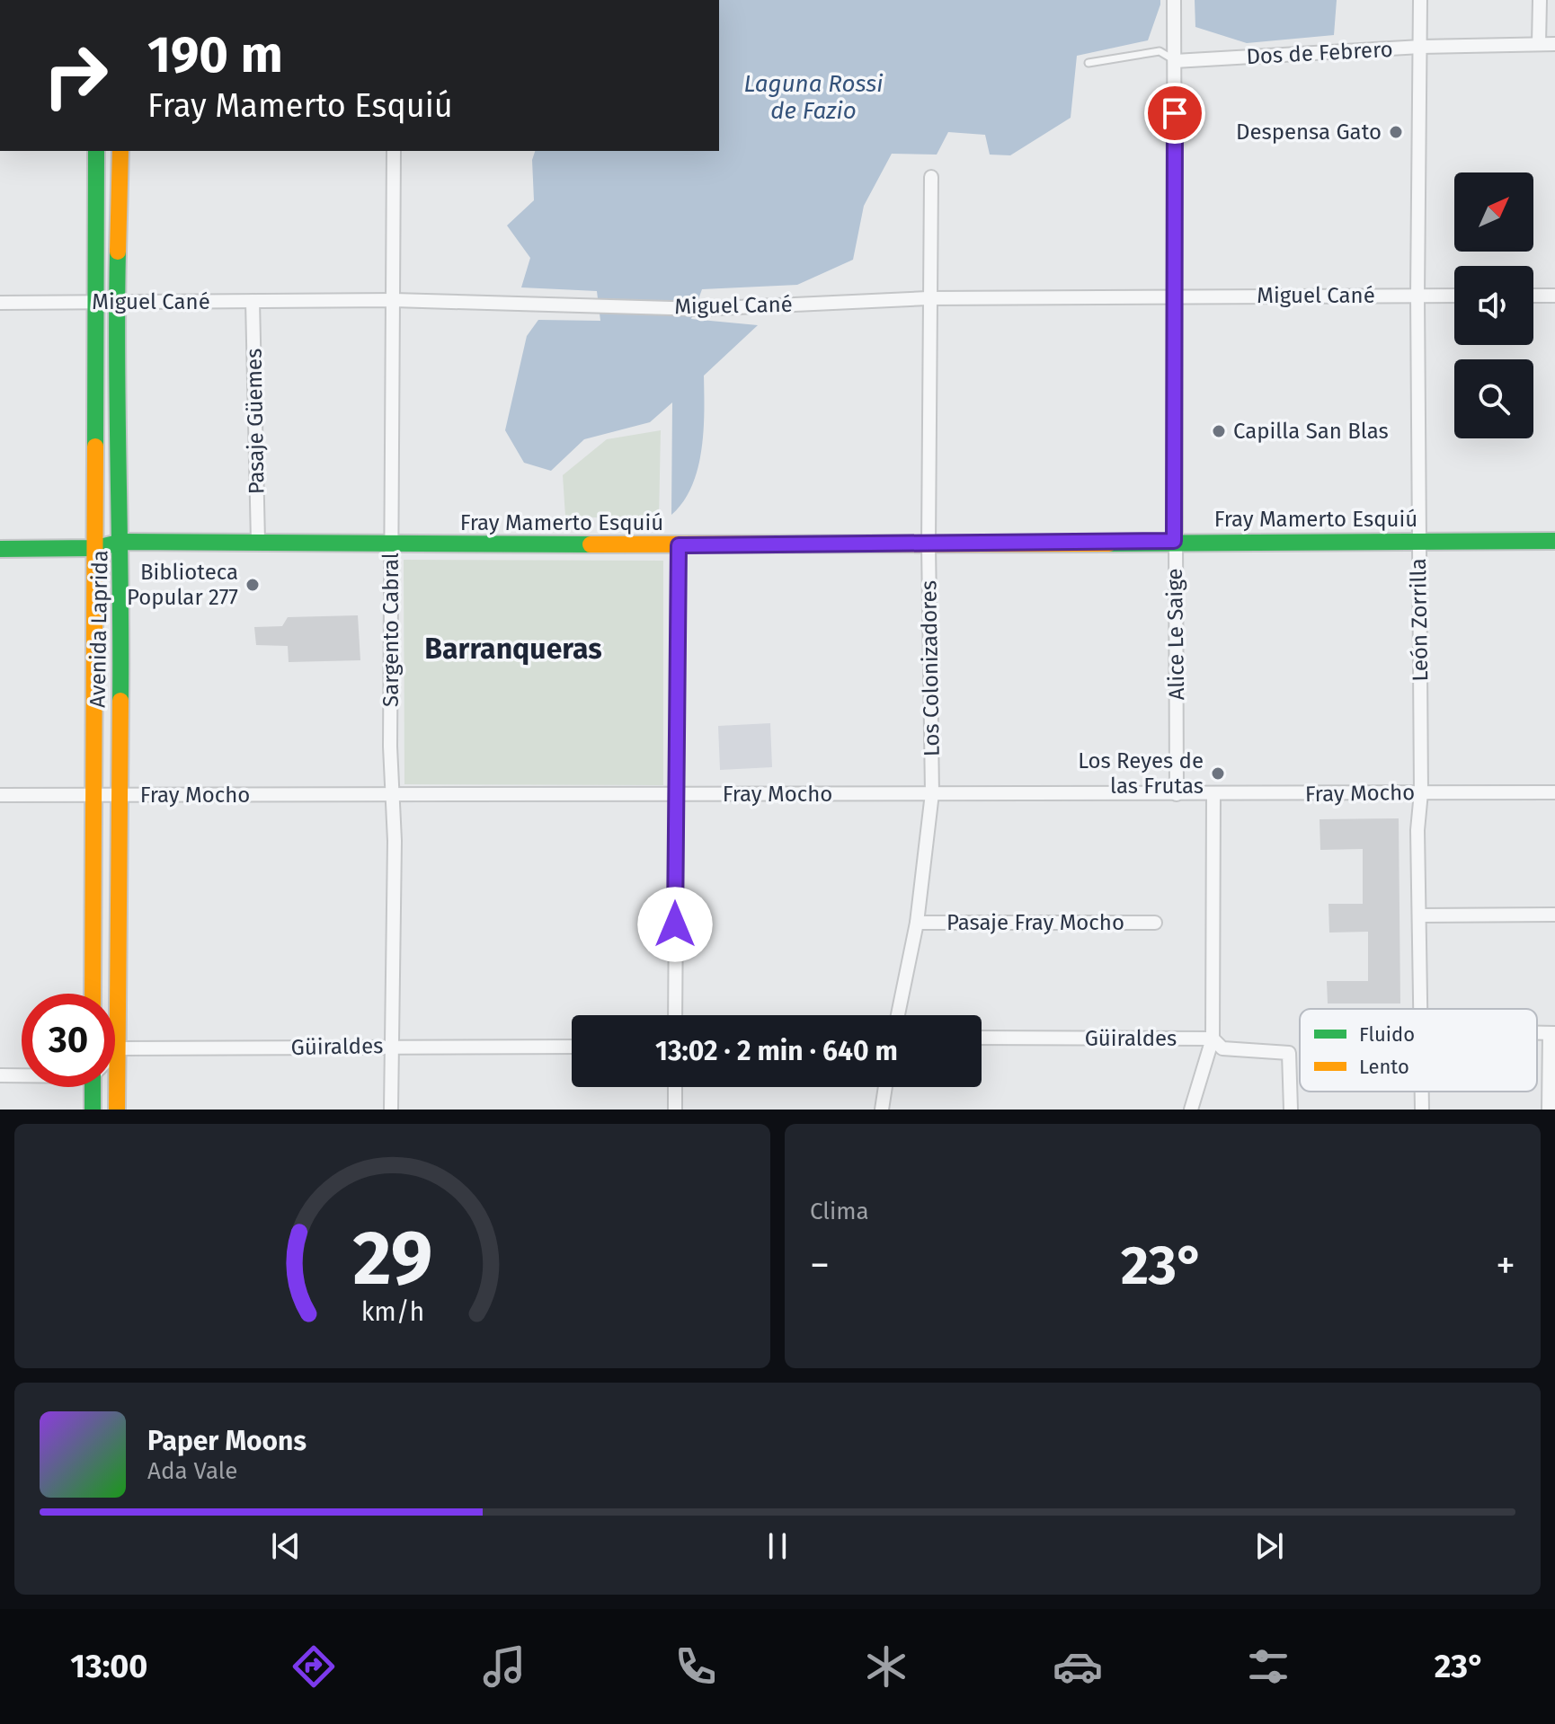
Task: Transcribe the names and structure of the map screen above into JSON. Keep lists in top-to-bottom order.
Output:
{
  "streets": {
    "main road": ["Fray Mamerto Esquiú", "Avenida Laprida"],
    "street": [
      "Dos de Febrero",
      "Miguel Cané",
      "Pasaje Güemes",
      "León Zorrilla",
      "Sargento Cabral",
      "Alice Le Saige",
      "Los Colonizadores",
      "Fray Mocho",
      "Pasaje Fray Mocho",
      "Güiraldes"
    ]
  },
  "crossings": [
    ["Dos de Febrero", "León Zorrilla"],
    ["Dos de Febrero", "Alice Le Saige"],
    ["Miguel Cané", "Pasaje Güemes"],
    ["Miguel Cané", "León Zorrilla"],
    ["Miguel Cané", "Avenida Laprida"],
    ["Miguel Cané", "Sargento Cabral"],
    ["Miguel Cané", "Alice Le Saige"],
    ["Miguel Cané", "Los Colonizadores"],
    ["Pasaje Güemes", "Fray Mamerto Esquiú"],
    ["Fray Mamerto Esquiú", "León Zorrilla"],
    ["Fray Mamerto Esquiú", "Avenida Laprida"],
    ["Fray Mamerto Esquiú", "Sargento Cabral"],
    ["Fray Mamerto Esquiú", "Alice Le Saige"],
    ["Fray Mamerto Esquiú", "Los Colonizadores"],
    ["León Zorrilla", "Fray Mocho"],
    ["Avenida Laprida", "Fray Mocho"],
    ["Avenida Laprida", "Güiraldes"],
    ["Sargento Cabral", "Fray Mocho"],
    ["Sargento Cabral", "Güiraldes"],
    ["Alice Le Saige", "Fray Mocho"],
    ["Los Colonizadores", "Fray Mocho"],
    ["Los Colonizadores", "Pasaje Fray Mocho"]
  ],
  "districts": ["Barranqueras"],
  "water": ["Laguna Rossi de Fazio"],
  "places": [
    "Despensa Gato",
    "Capilla San Blas",
    "Biblioteca Popular 277",
    "Los Reyes de las Frutas"
  ],
  "legend": ["Fluido", "Lento"],
  "north": "top right",
  "page": {
    "turn": ["190 m", "Fray Mamerto Esquiú"],
    "limit": "30",
    "trip": "13:02 · 2 min · 640 m",
    "tile": "Clima",
    "heat": ["−", "23°", "+"],
    "song": ["Paper Moons", "Ada Vale"],
    "tabs": ["13:00", "23°"],
    "gauge": ["29", "km/h"]
  }
}
